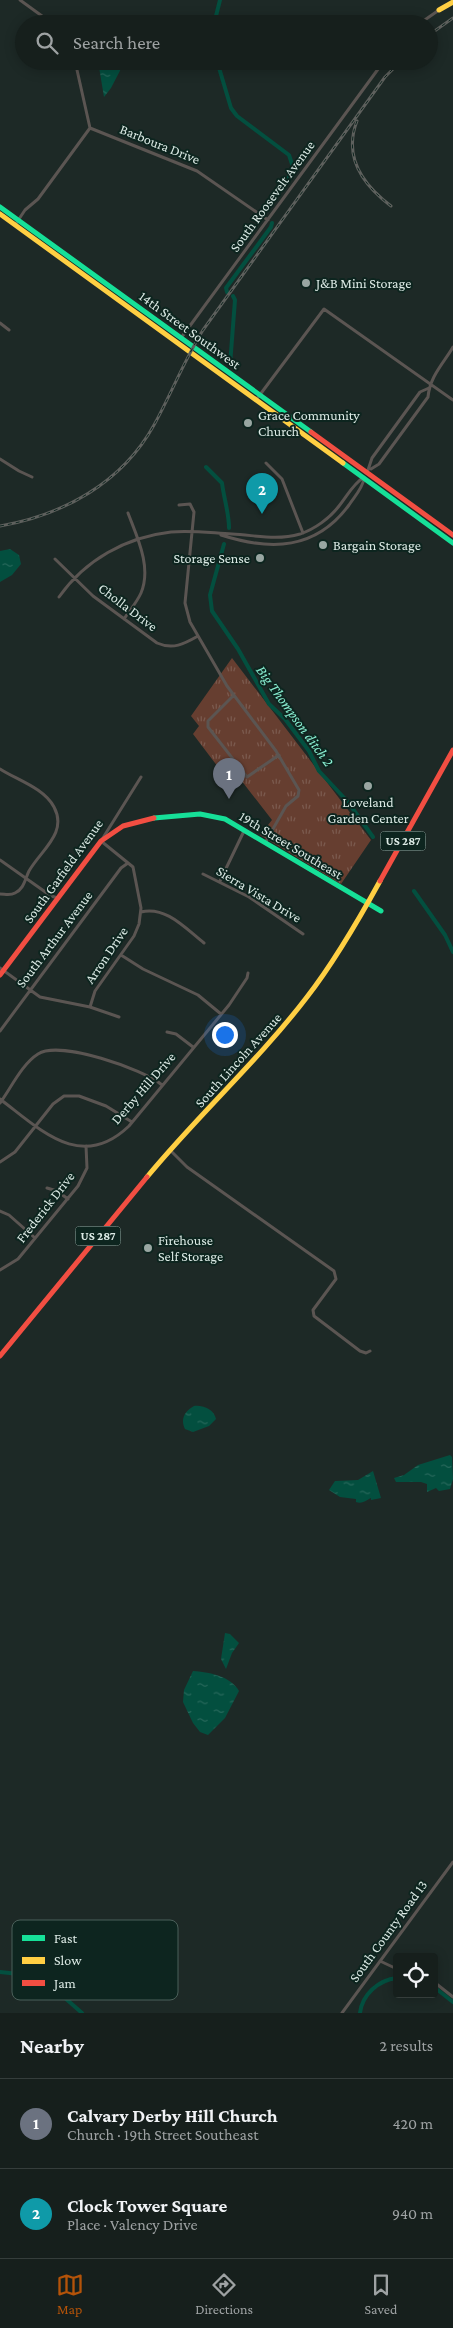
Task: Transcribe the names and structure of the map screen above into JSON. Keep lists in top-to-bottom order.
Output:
{
  "streets": {
    "main road": [
      "14th Street Southwest",
      "US 287",
      "19th Street Southeast",
      "South Garfield Avenue",
      "South Lincoln Avenue"
    ],
    "street": [
      "Barboura Drive",
      "South Roosevelt Avenue",
      "Cholla Drive",
      "Sierra Vista Drive",
      "South Arthur Avenue",
      "Arron Drive",
      "Derby Hill Drive",
      "Frederick Drive",
      "South County Road 13"
    ]
  },
  "crossings": [
    ["Barboura Drive", "South Roosevelt Avenue"],
    ["South Roosevelt Avenue", "14th Street Southwest"],
    ["19th Street Southeast", "South Garfield Avenue"],
    ["19th Street Southeast", "South Lincoln Avenue"],
    ["South Arthur Avenue", "Arron Drive"],
    ["Derby Hill Drive", "Frederick Drive"]
  ],
  "water": ["Big Thompson ditch 2"],
  "places": [
    "J&B Mini Storage",
    "Grace Community Church",
    "Bargain Storage",
    "Storage Sense",
    "Loveland Garden Center",
    "Firehouse Self Storage"
  ],
  "legend": ["Fast", "Slow", "Jam"],
  "page": {
    "search": "Search here",
    "pins": ["2", "1"],
    "heading": ["Nearby", "2 results"],
    "list": [
      {
        "mark": "1",
        "name": "Calvary Derby Hill Church",
        "note": "Church · 19th Street Southeast",
        "value": "420 m"
      },
      {
        "mark": "2",
        "name": "Clock Tower Square",
        "note": "Place · Valency Drive",
        "value": "940 m"
      }
    ],
    "nav": ["Map", "Directions", "Saved"]
  }
}
